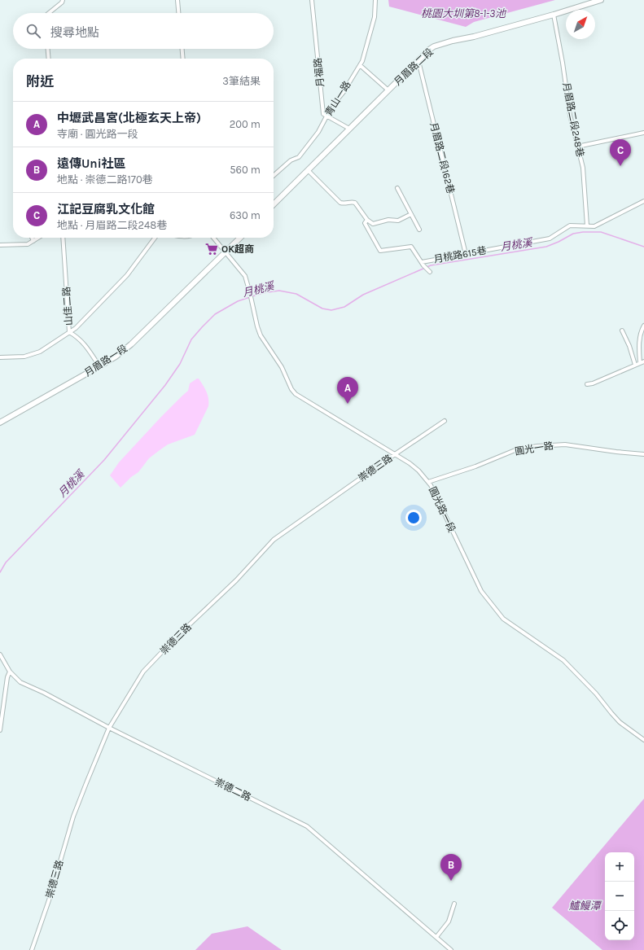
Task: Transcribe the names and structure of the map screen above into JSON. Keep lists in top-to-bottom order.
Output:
{
  "streets": {
    "street": [
      "月眉路二段",
      "月福路",
      "青山一路",
      "月眉路二段248巷",
      "月眉路二段162巷",
      "月桃路615巷",
      "山佳二路",
      "月眉路一段",
      "圓光一路",
      "崇德三路",
      "圓光路一段",
      "崇德二路"
    ]
  },
  "crossings": [
    ["月眉路二段", "月眉路二段248巷"],
    ["月眉路二段", "月眉路二段162巷"],
    ["月福路", "青山一路"],
    ["月眉路二段248巷", "月桃路615巷"],
    ["月眉路二段162巷", "月桃路615巷"],
    ["山佳二路", "月眉路一段"],
    ["月眉路一段", "圓光路一段"],
    ["圓光一路", "圓光路一段"],
    ["崇德三路", "圓光路一段"],
    ["崇德三路", "崇德二路"]
  ],
  "water": ["桃園大圳第8-1-3池", "月桃溪", "鱸鰻潭"],
  "places": {
    "supermarket": ["OK超商"]
  },
  "north": "top right",
  "page": {
    "search": "搜尋地點",
    "heading": ["附近", "3筆結果"],
    "list": [
      {
        "mark": "A",
        "name": "中壢武昌宮(北極玄天上帝)",
        "note": "寺廟 · 圓光路一段",
        "value": "200 m"
      },
      {
        "mark": "B",
        "name": "遠傳Uni社區",
        "note": "地點 · 崇德二路170巷",
        "value": "560 m"
      },
      {
        "mark": "C",
        "name": "江記豆腐乳文化館",
        "note": "地點 · 月眉路二段248巷",
        "value": "630 m"
      }
    ],
    "pins": ["C", "A", "B"],
    "map_buttons": ["+", "−"]
  }
}
